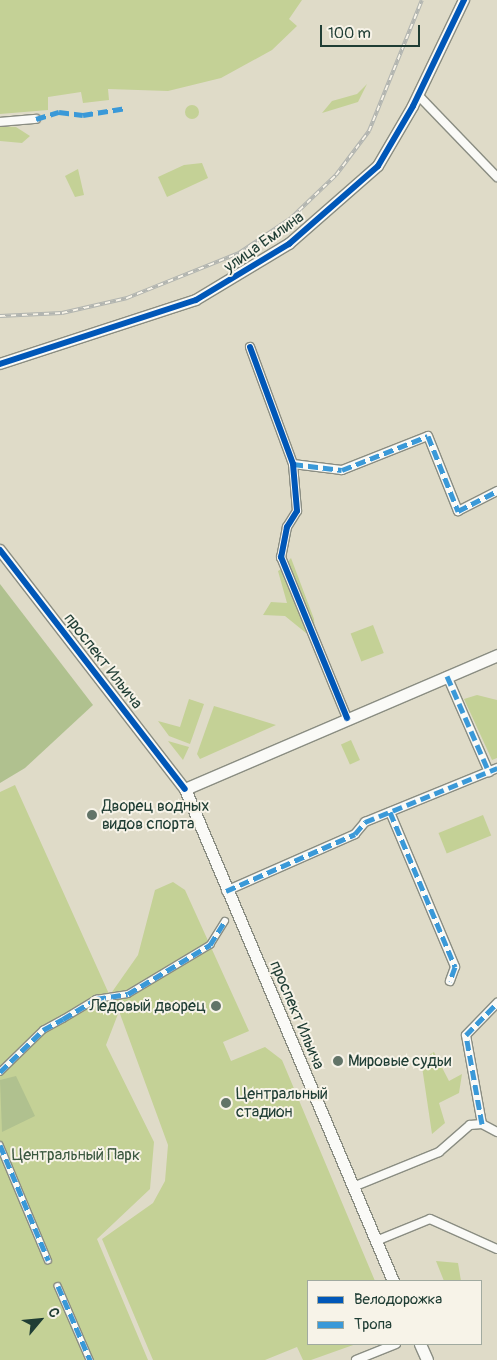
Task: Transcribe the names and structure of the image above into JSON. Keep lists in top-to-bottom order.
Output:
{
  "streets": {
    "main road": ["проспект Ильича"],
    "street": ["улица Емлина"]
  },
  "parks": ["Центральный Парк"],
  "places": [
    "Дворец водных видов спорта",
    "Ледовый дворец",
    "Мировые судьи",
    "Центральный стадион"
  ],
  "legend": ["Велодорожка", "Тропа"],
  "scale_bar": "100 m",
  "north": "top right"
}
